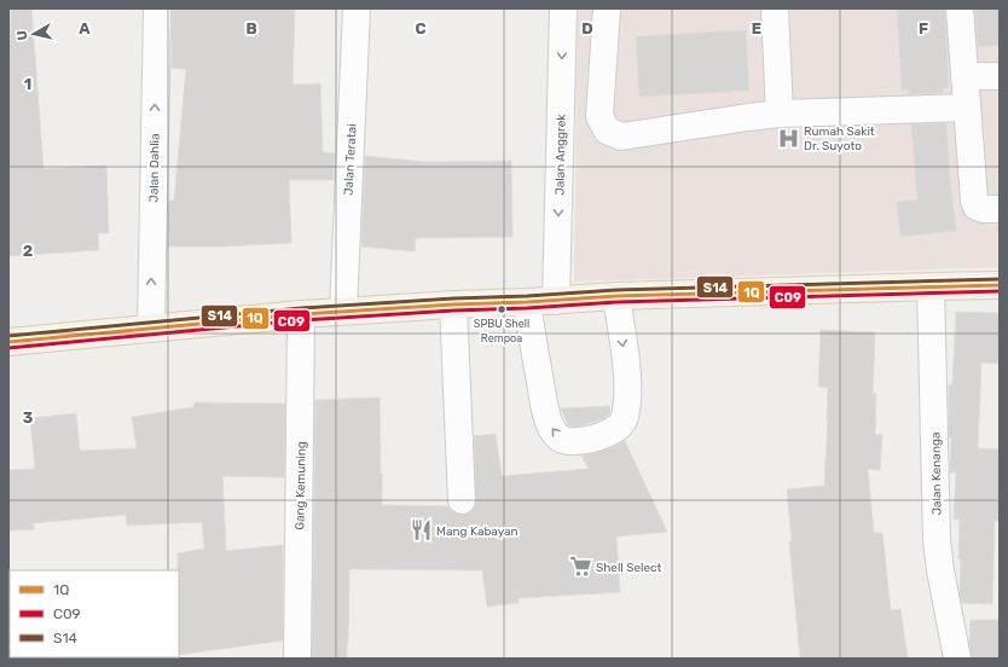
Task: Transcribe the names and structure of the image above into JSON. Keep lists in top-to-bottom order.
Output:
{
  "streets": {
    "street": [
      "Jalan Anggrek",
      "Jalan Teratai",
      "Jalan Dahlia",
      "Jalan Kenanga",
      "Gang Kemuning"
    ]
  },
  "one_way": ["Jalan Dahlia"],
  "places": {
    "hospital": ["Rumah Sakit Dr. Suyoto"],
    "other": ["SPBU Shell Rempoa"],
    "restaurant": ["Mang Kabayan"],
    "supermarket": ["Shell Select"]
  },
  "lines": ["transit line S14", "transit line 1Q", "transit line C09"],
  "legend": ["1Q", "C09", "S14"],
  "north": "left",
  "grid": {
    "columns": [
      "A",
      "B",
      "C",
      "D",
      "E",
      "F"
    ],
    "rows": ["1", "2", "3"]
  }
}
